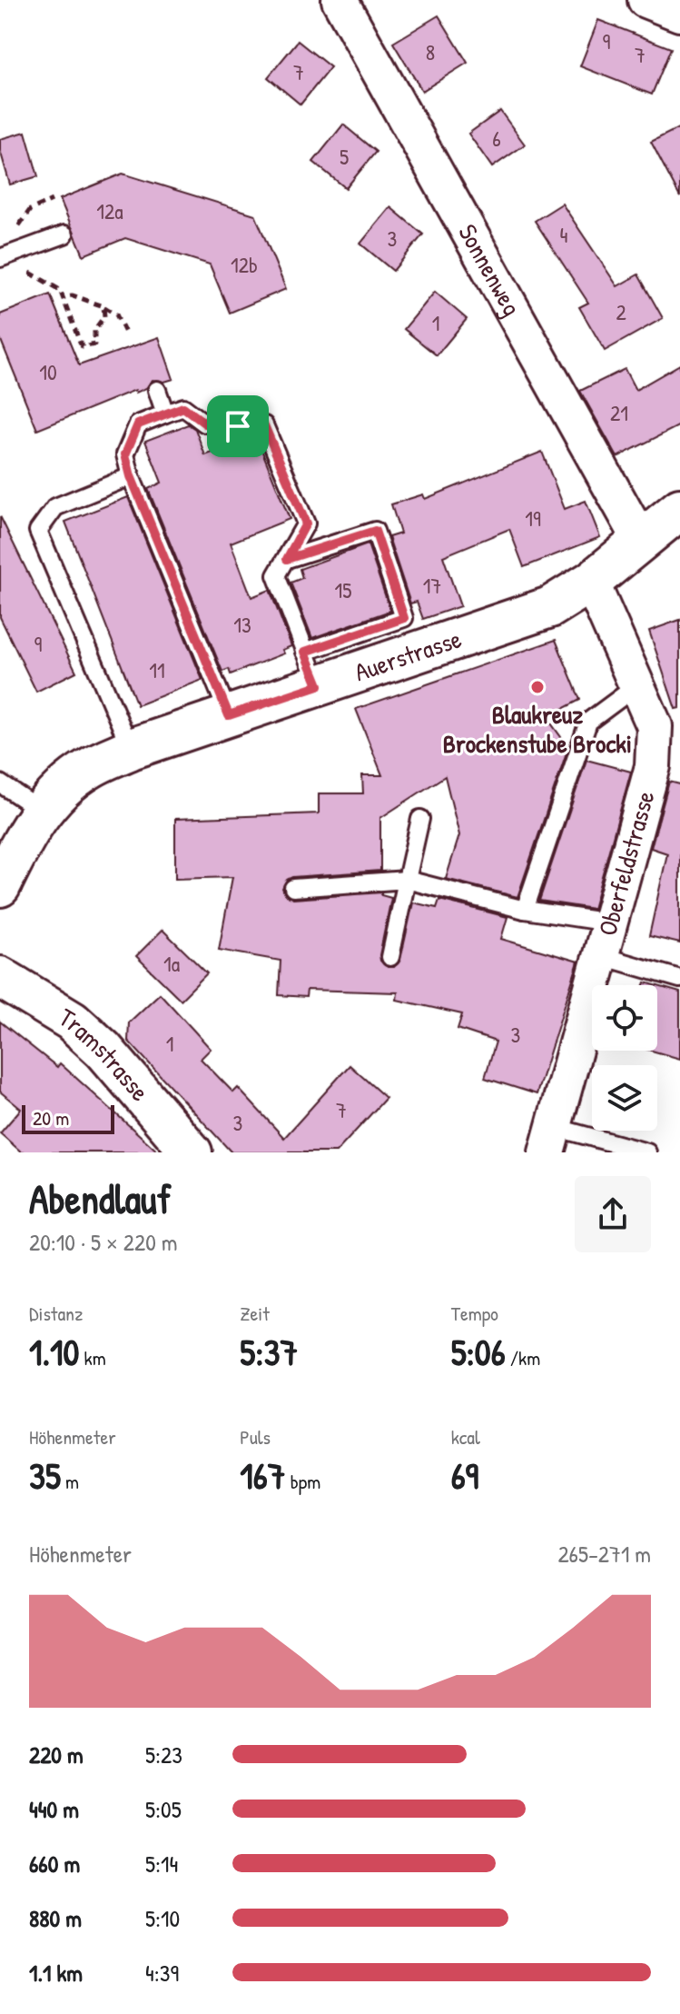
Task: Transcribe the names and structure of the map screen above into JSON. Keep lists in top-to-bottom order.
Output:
{
  "streets": {
    "main road": ["Auerstrasse", "Tramstrasse"],
    "street": ["Sonnenweg", "Oberfeldstrasse"]
  },
  "crossings": [
    ["Sonnenweg", "Auerstrasse"],
    ["Auerstrasse", "Oberfeldstrasse"]
  ],
  "places": ["Blaukreuz Brockenstube Brocki"],
  "house_numbers": [
    "9",
    "8",
    "7",
    "7",
    "6",
    "5",
    "12a",
    "4",
    "3",
    "12b",
    "2",
    "1",
    "10",
    "21",
    "19",
    "17",
    "15",
    "13",
    "9",
    "11",
    "1a",
    "3",
    "1",
    "7",
    "3"
  ],
  "scale_bar": "20 m",
  "page": {
    "scale": "20 m",
    "heading": ["Abendlauf", "20:10 · 5 × 220 m"],
    "stats": [
      ["Distanz", "1.10 km"],
      ["Zeit", "5:37"],
      ["Tempo", "5:06 /km"],
      ["Höhenmeter", "35 m"],
      ["Puls", "167 bpm"],
      ["kcal", "69"]
    ],
    "chart": ["Höhenmeter", "265–271 m"],
    "list": [
      {
        "name": "220 m",
        "note": "5:23"
      },
      {
        "name": "440 m",
        "note": "5:05"
      },
      {
        "name": "660 m",
        "note": "5:14"
      },
      {
        "name": "880 m",
        "note": "5:10"
      },
      {
        "name": "1.1 km",
        "note": "4:39"
      }
    ]
  }
}
